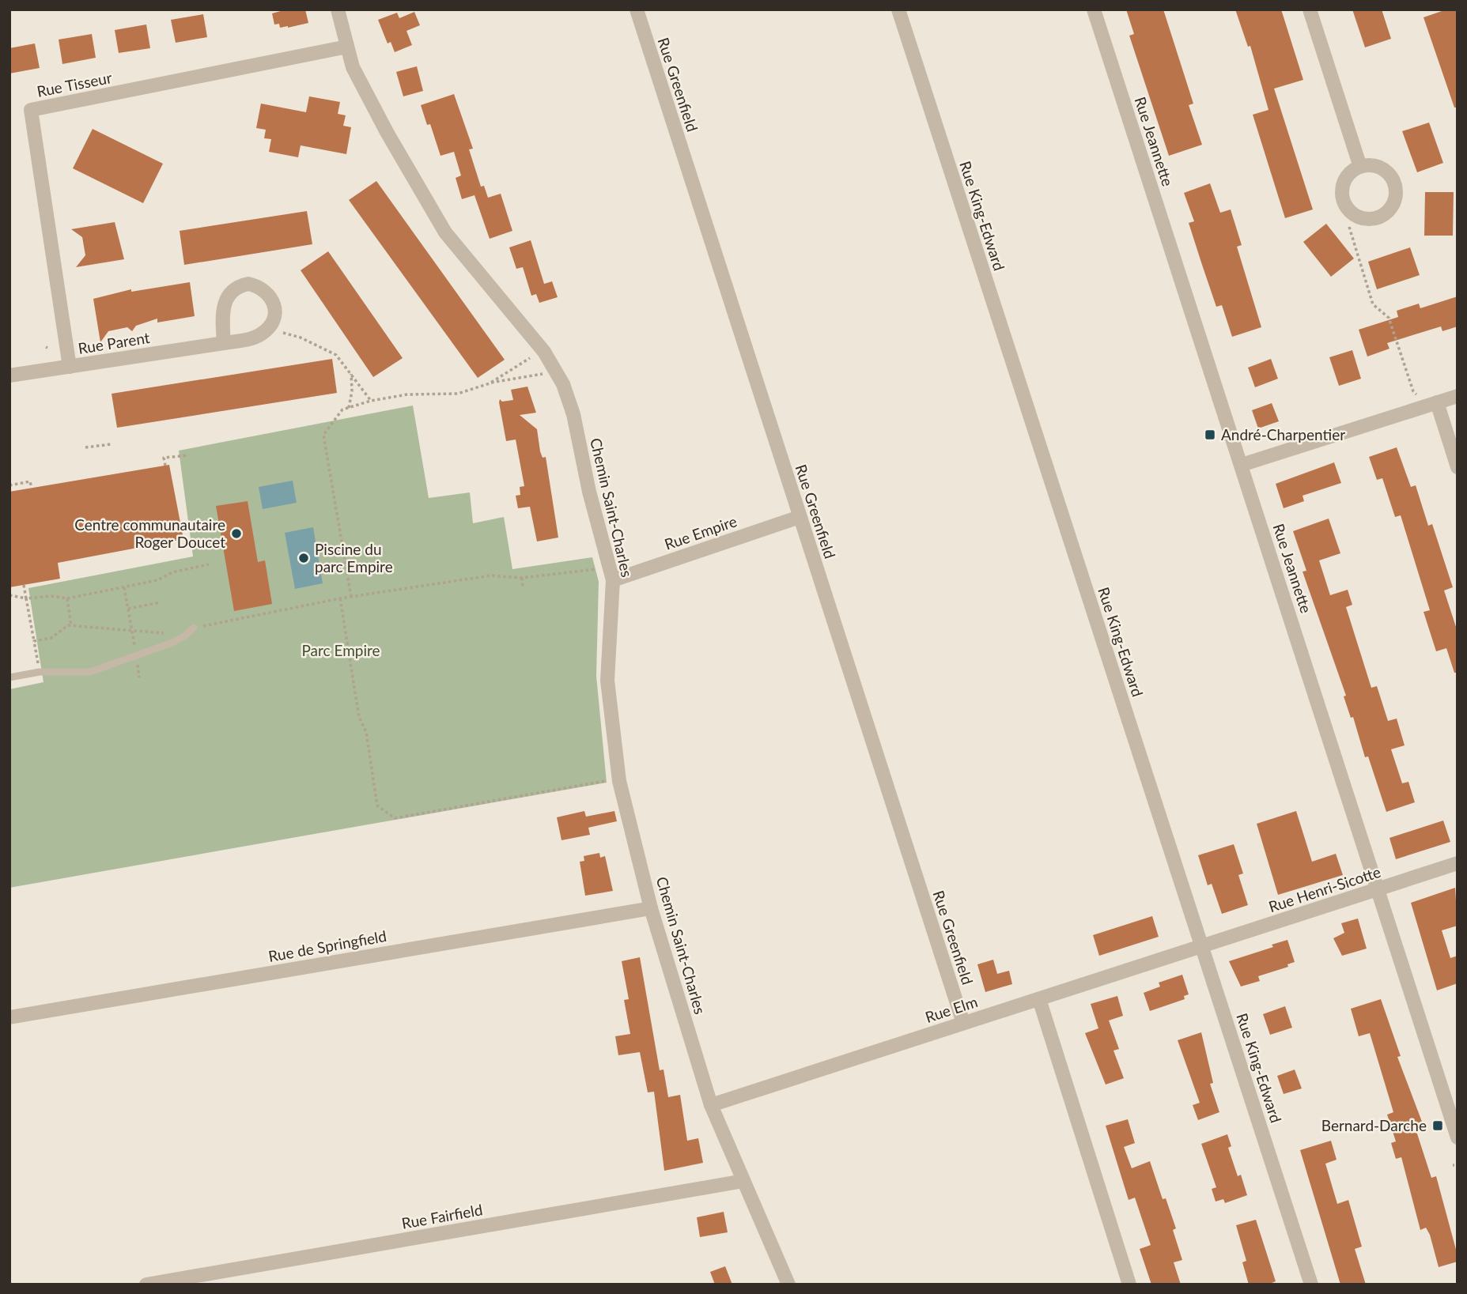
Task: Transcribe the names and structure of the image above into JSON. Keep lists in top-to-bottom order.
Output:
{
  "streets": {
    "street": [
      "Rue Tisseur",
      "Rue Greenfield",
      "Rue Jeannette",
      "Rue King-Edward",
      "Rue Parent",
      "Chemin Saint-Charles",
      "Rue Empire",
      "Rue Henri-Sicotte",
      "Rue de Springfield",
      "Rue Elm",
      "Rue Fairfield"
    ]
  },
  "crossings": [
    ["Rue Tisseur", "Rue Parent"],
    ["Rue Tisseur", "Chemin Saint-Charles"],
    ["Rue Greenfield", "Rue Empire"],
    ["Rue Greenfield", "Rue Elm"],
    ["Rue Jeannette", "Rue Henri-Sicotte"],
    ["Rue King-Edward", "Rue Henri-Sicotte"],
    ["Rue King-Edward", "Rue Elm"],
    ["Chemin Saint-Charles", "Rue Empire"],
    ["Chemin Saint-Charles", "Rue de Springfield"],
    ["Chemin Saint-Charles", "Rue Elm"],
    ["Chemin Saint-Charles", "Rue Fairfield"],
    ["Rue Henri-Sicotte", "Rue Elm"]
  ],
  "parks": ["Parc Empire"],
  "places": {
    "transit": ["André-Charpentier", "Bernard-Darche"],
    "other": ["Centre communautaire Roger Doucet", "Piscine du parc Empire"]
  }
}
